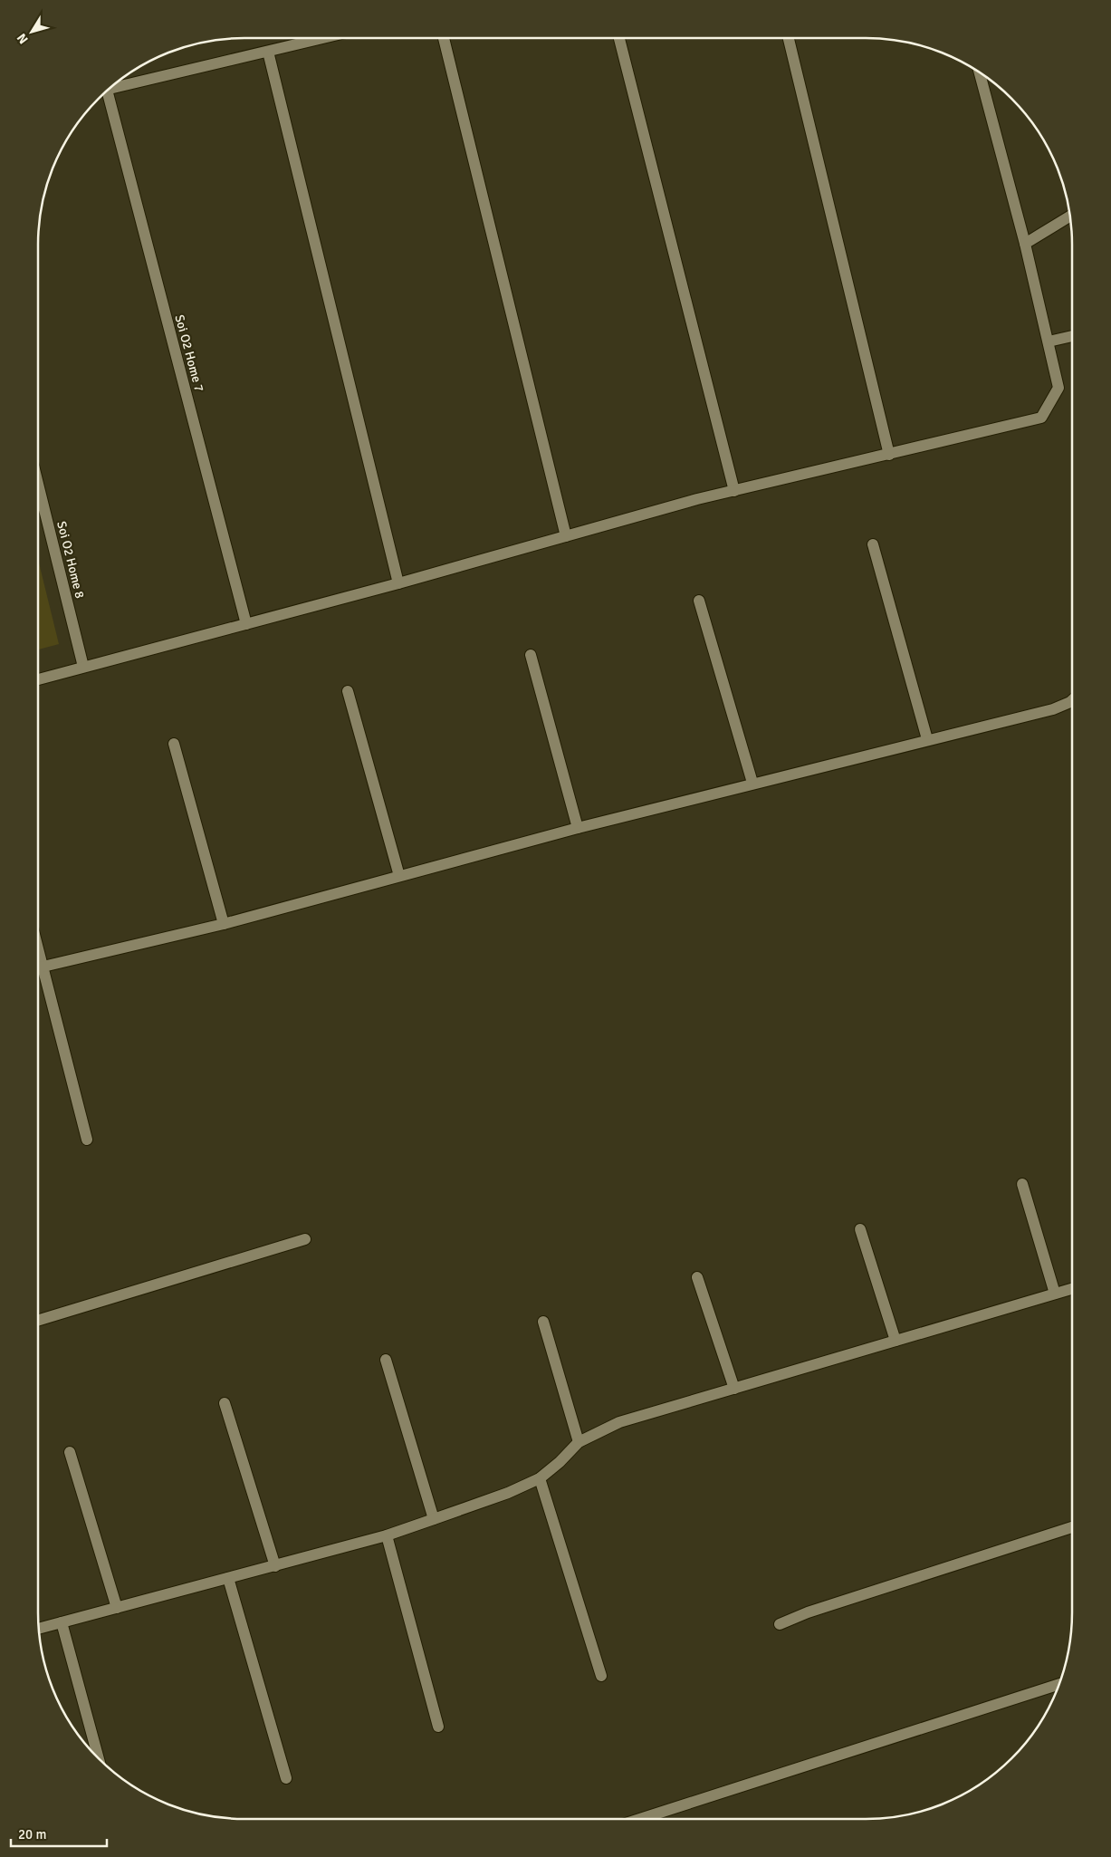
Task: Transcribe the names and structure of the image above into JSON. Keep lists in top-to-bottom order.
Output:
{
  "streets": {
    "street": ["Soi O2 Home 7", "Soi O2 Home 8"]
  },
  "scale_bar": "20 m",
  "north": "bottom left"
}
